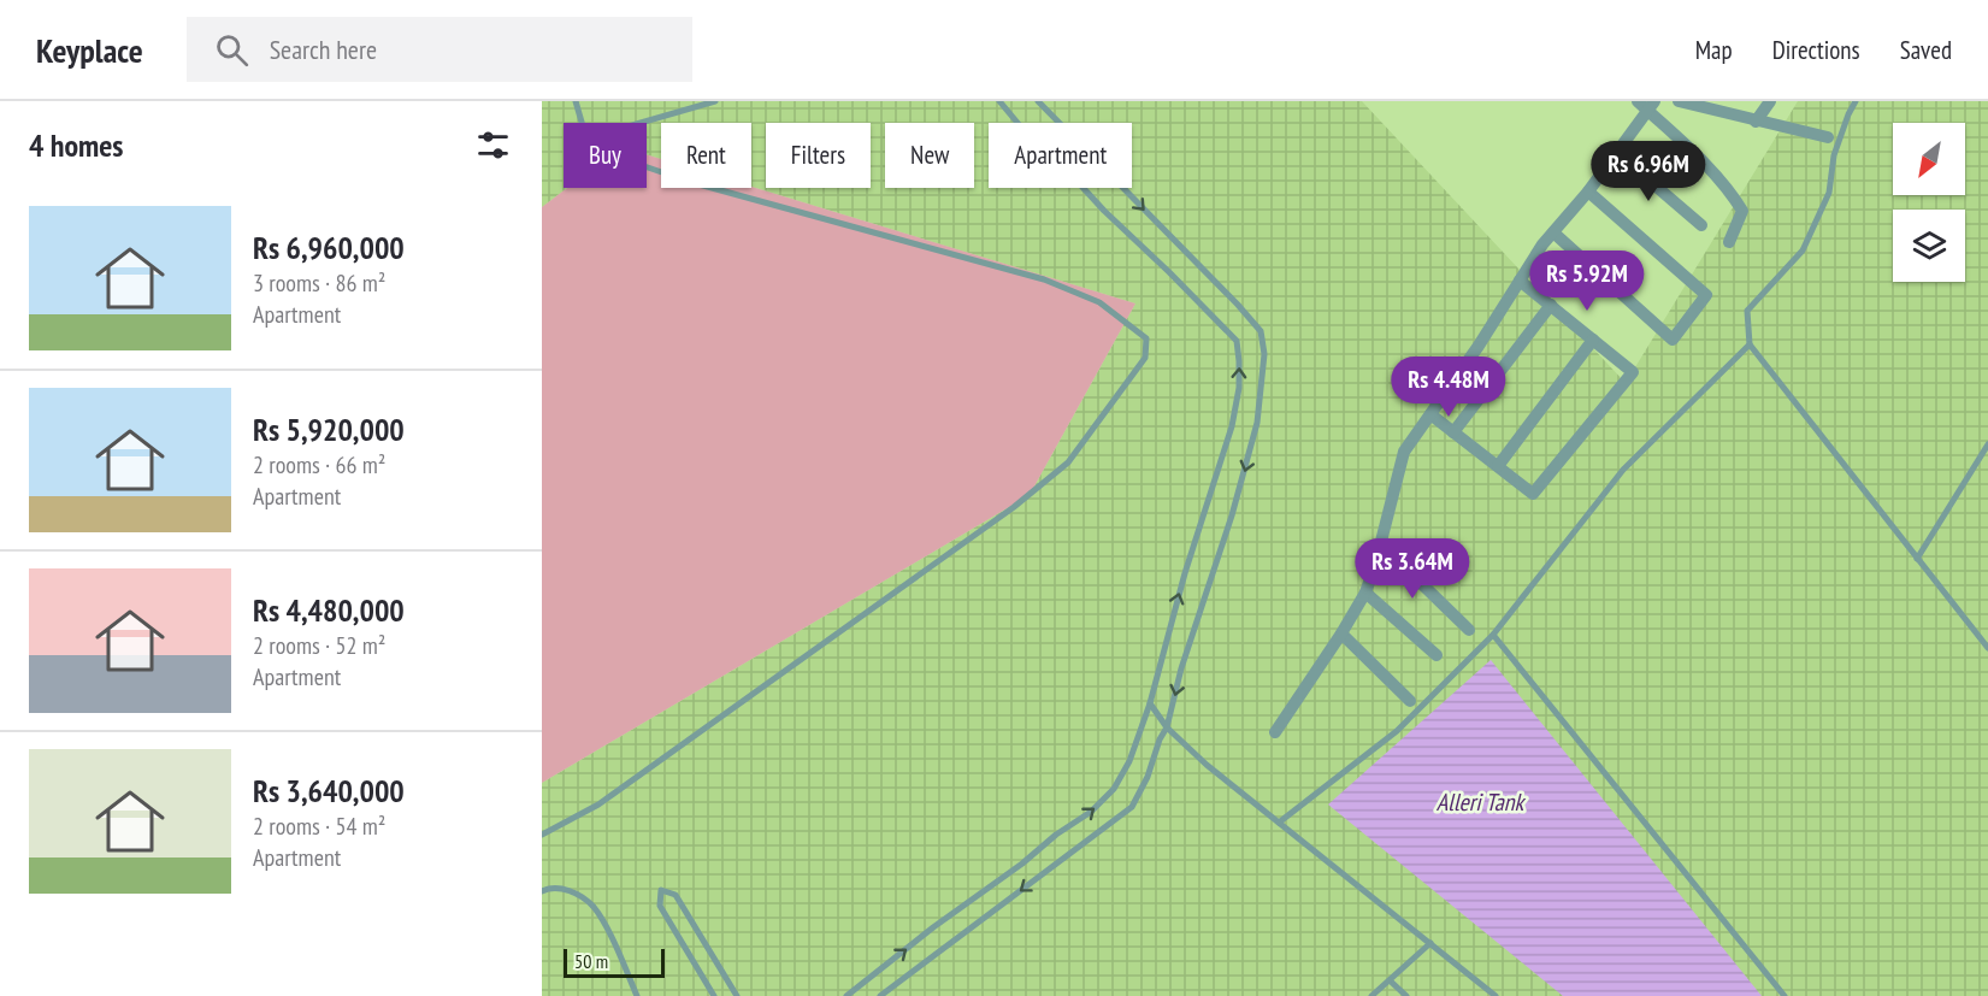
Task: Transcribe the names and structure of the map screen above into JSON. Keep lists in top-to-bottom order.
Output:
{
  "water": ["Alleri Tank"],
  "scale_bar": "50 m",
  "north": "bottom left",
  "page": {
    "header": "Keyplace",
    "search": "Search here",
    "nav": ["Map", "Directions", "Saved"],
    "heading": "4 homes",
    "chip": [
      "Buy",
      "Rent",
      "Filters",
      "New",
      "Apartment"
    ],
    "price": [
      "Rs 6.96M",
      "Rs 5.92M",
      "Rs 4.48M",
      "Rs 3.64M"
    ],
    "list": [
      {
        "name": "Rs 6,960,000",
        "note": "3 rooms · 86 m² · Apartment"
      },
      {
        "name": "Rs 5,920,000",
        "note": "2 rooms · 66 m² · Apartment"
      },
      {
        "name": "Rs 4,480,000",
        "note": "2 rooms · 52 m² · Apartment"
      },
      {
        "name": "Rs 3,640,000",
        "note": "2 rooms · 54 m² · Apartment"
      }
    ],
    "scale": "50 m"
  }
}
